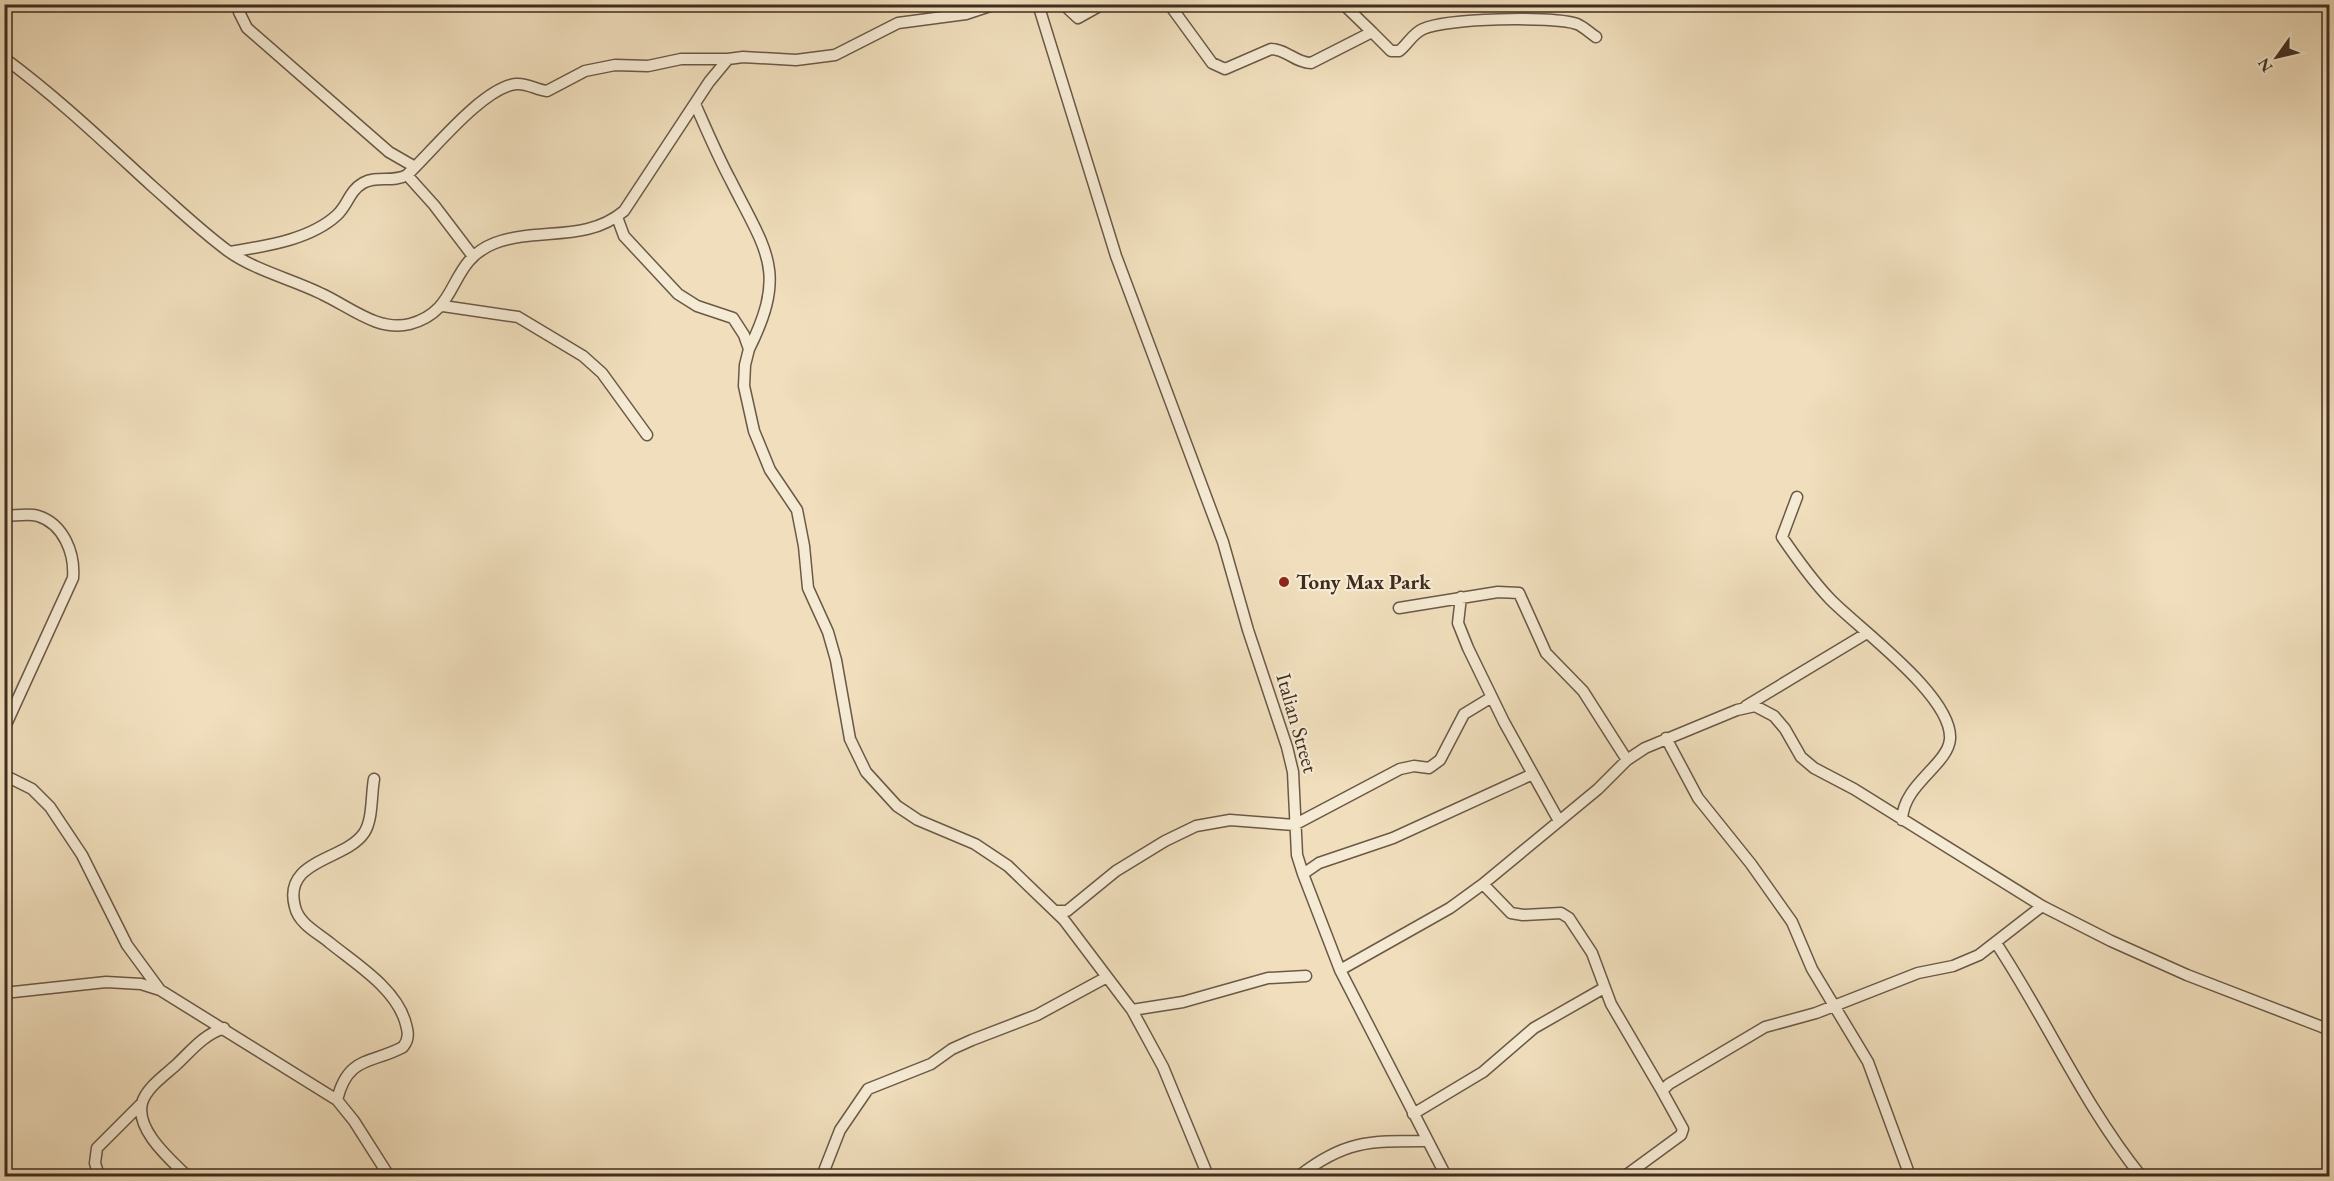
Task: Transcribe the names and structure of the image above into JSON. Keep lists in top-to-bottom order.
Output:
{
  "streets": {
    "street": ["Italian Street"]
  },
  "places": ["Tony Max Park"],
  "north": "bottom left"
}
